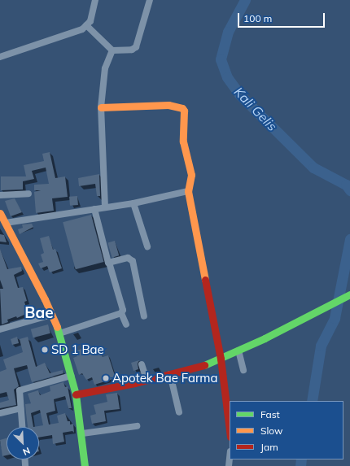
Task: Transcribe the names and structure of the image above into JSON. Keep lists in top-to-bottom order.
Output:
{
  "districts": ["Bae"],
  "water": ["Kali Gelis"],
  "places": ["SD 1 Bae", "Apotek Bae Farma"],
  "legend": ["Fast", "Slow", "Jam"],
  "scale_bar": "100 m",
  "north": "bottom right"
}
